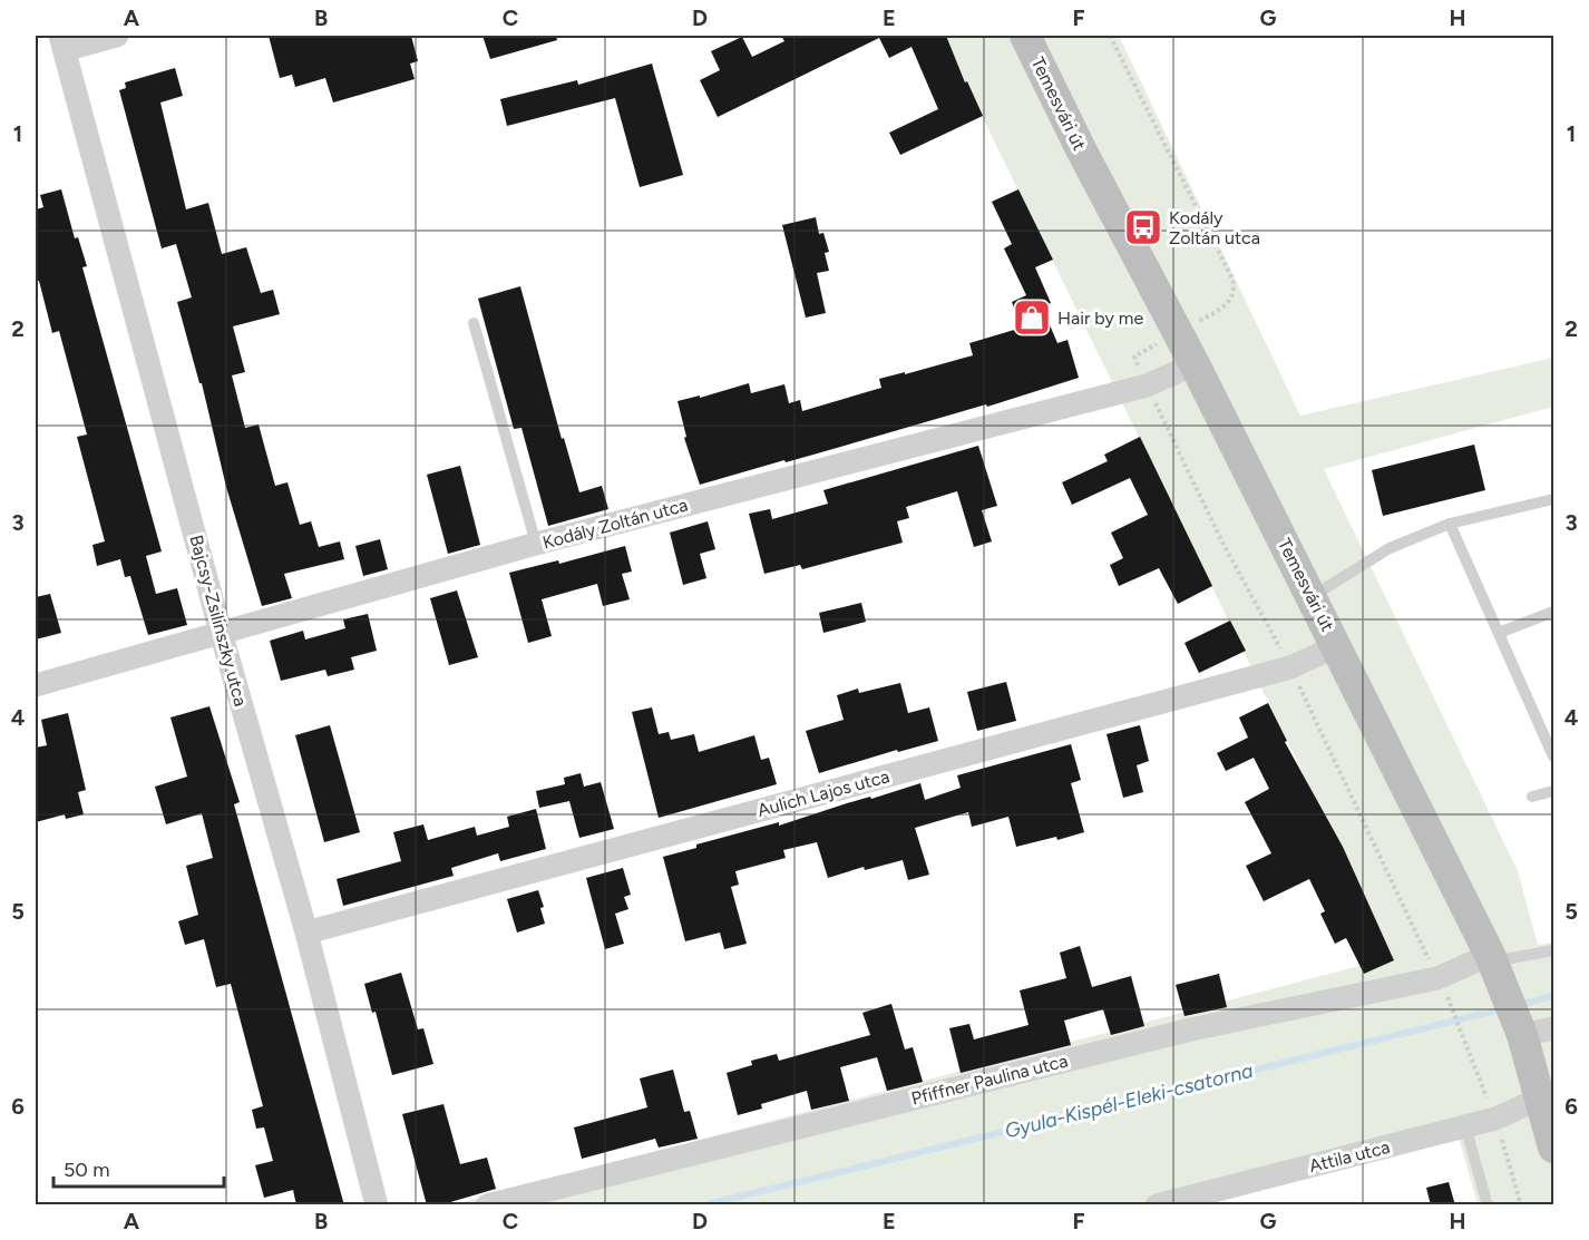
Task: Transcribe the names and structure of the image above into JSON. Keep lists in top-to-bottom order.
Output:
{
  "streets": {
    "street": [
      "Temesvári út",
      "Kodály Zoltán utca",
      "Bajcsy-Zsilinszky utca",
      "Aulich Lajos utca",
      "Pfiffner Paulina utca",
      "Attila utca"
    ]
  },
  "crossings": [
    ["Temesvári út", "Kodály Zoltán utca"],
    ["Temesvári út", "Aulich Lajos utca"],
    ["Temesvári út", "Pfiffner Paulina utca"],
    ["Temesvári út", "Attila utca"],
    ["Kodály Zoltán utca", "Bajcsy-Zsilinszky utca"],
    ["Bajcsy-Zsilinszky utca", "Aulich Lajos utca"]
  ],
  "water": ["Gyula-Kispél-Eleki-csatorna"],
  "places": {
    "bus stop": ["Kodály Zoltán utca"],
    "shop": ["Hair by me"]
  },
  "scale_bar": "50 m",
  "grid": {
    "columns": [
      "A",
      "B",
      "C",
      "D",
      "E",
      "F",
      "G",
      "H"
    ],
    "rows": [
      "1",
      "2",
      "3",
      "4",
      "5",
      "6"
    ]
  }
}
